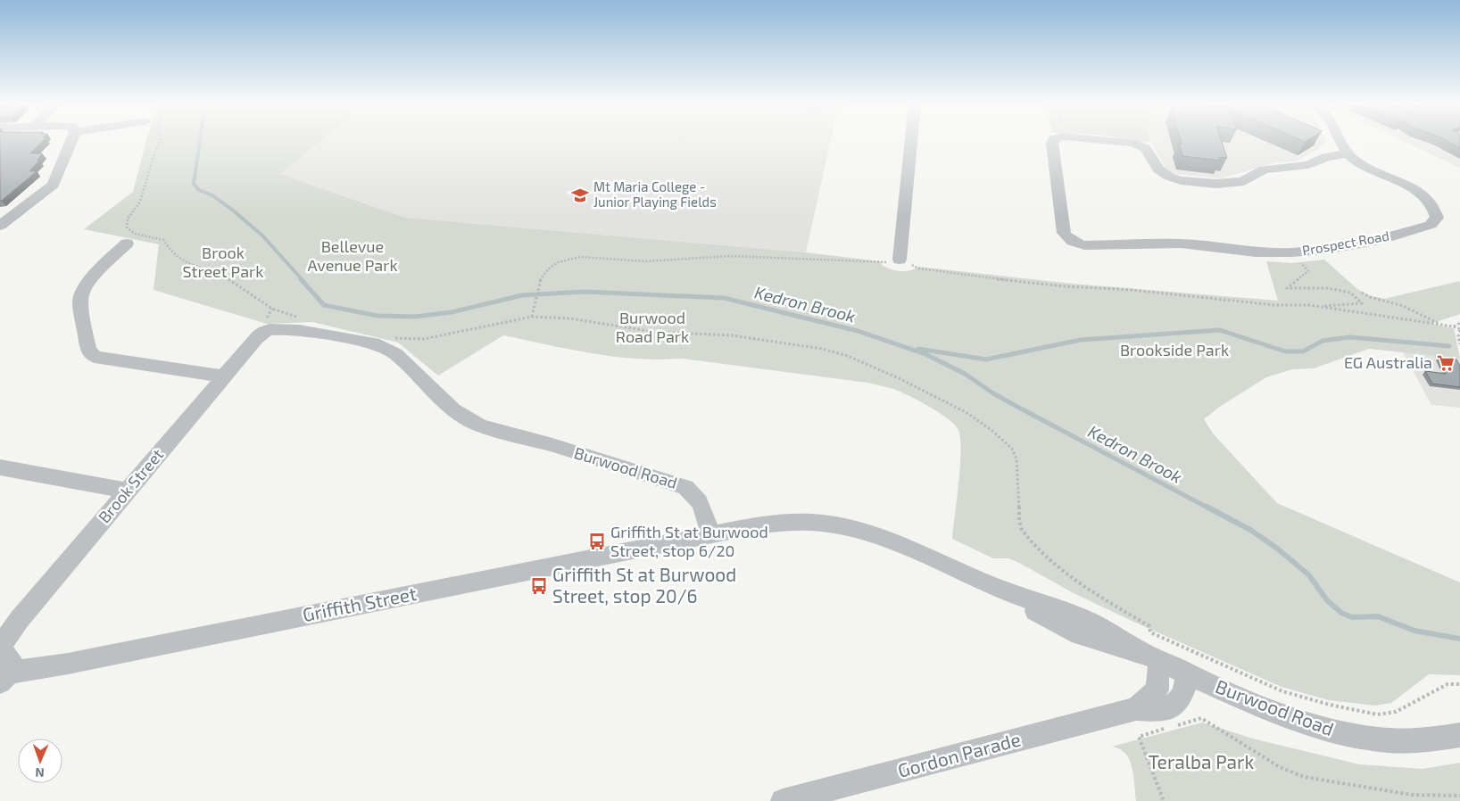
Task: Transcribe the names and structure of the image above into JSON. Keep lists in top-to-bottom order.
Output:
{
  "streets": {
    "street": [
      "Prospect Road",
      "Burwood Road",
      "Brook Street",
      "Griffith Street",
      "Gordon Parade"
    ]
  },
  "crossings": [
    ["Burwood Road", "Brook Street"],
    ["Burwood Road", "Griffith Street"],
    ["Burwood Road", "Gordon Parade"]
  ],
  "water": ["Kedron Brook"],
  "parks": [
    "Bellevue Avenue Park",
    "Brook Street Park",
    "Burwood Road Park",
    "Brookside Park",
    "Teralba Park"
  ],
  "places": {
    "school or university": ["Mt Maria College - Junior Playing Fields"],
    "supermarket": ["EG Australia"],
    "bus stop": ["Griffith St at Burwood Street, stop 6/20", "Griffith St at Burwood Street, stop 20/6"]
  },
  "north": "bottom"
}
